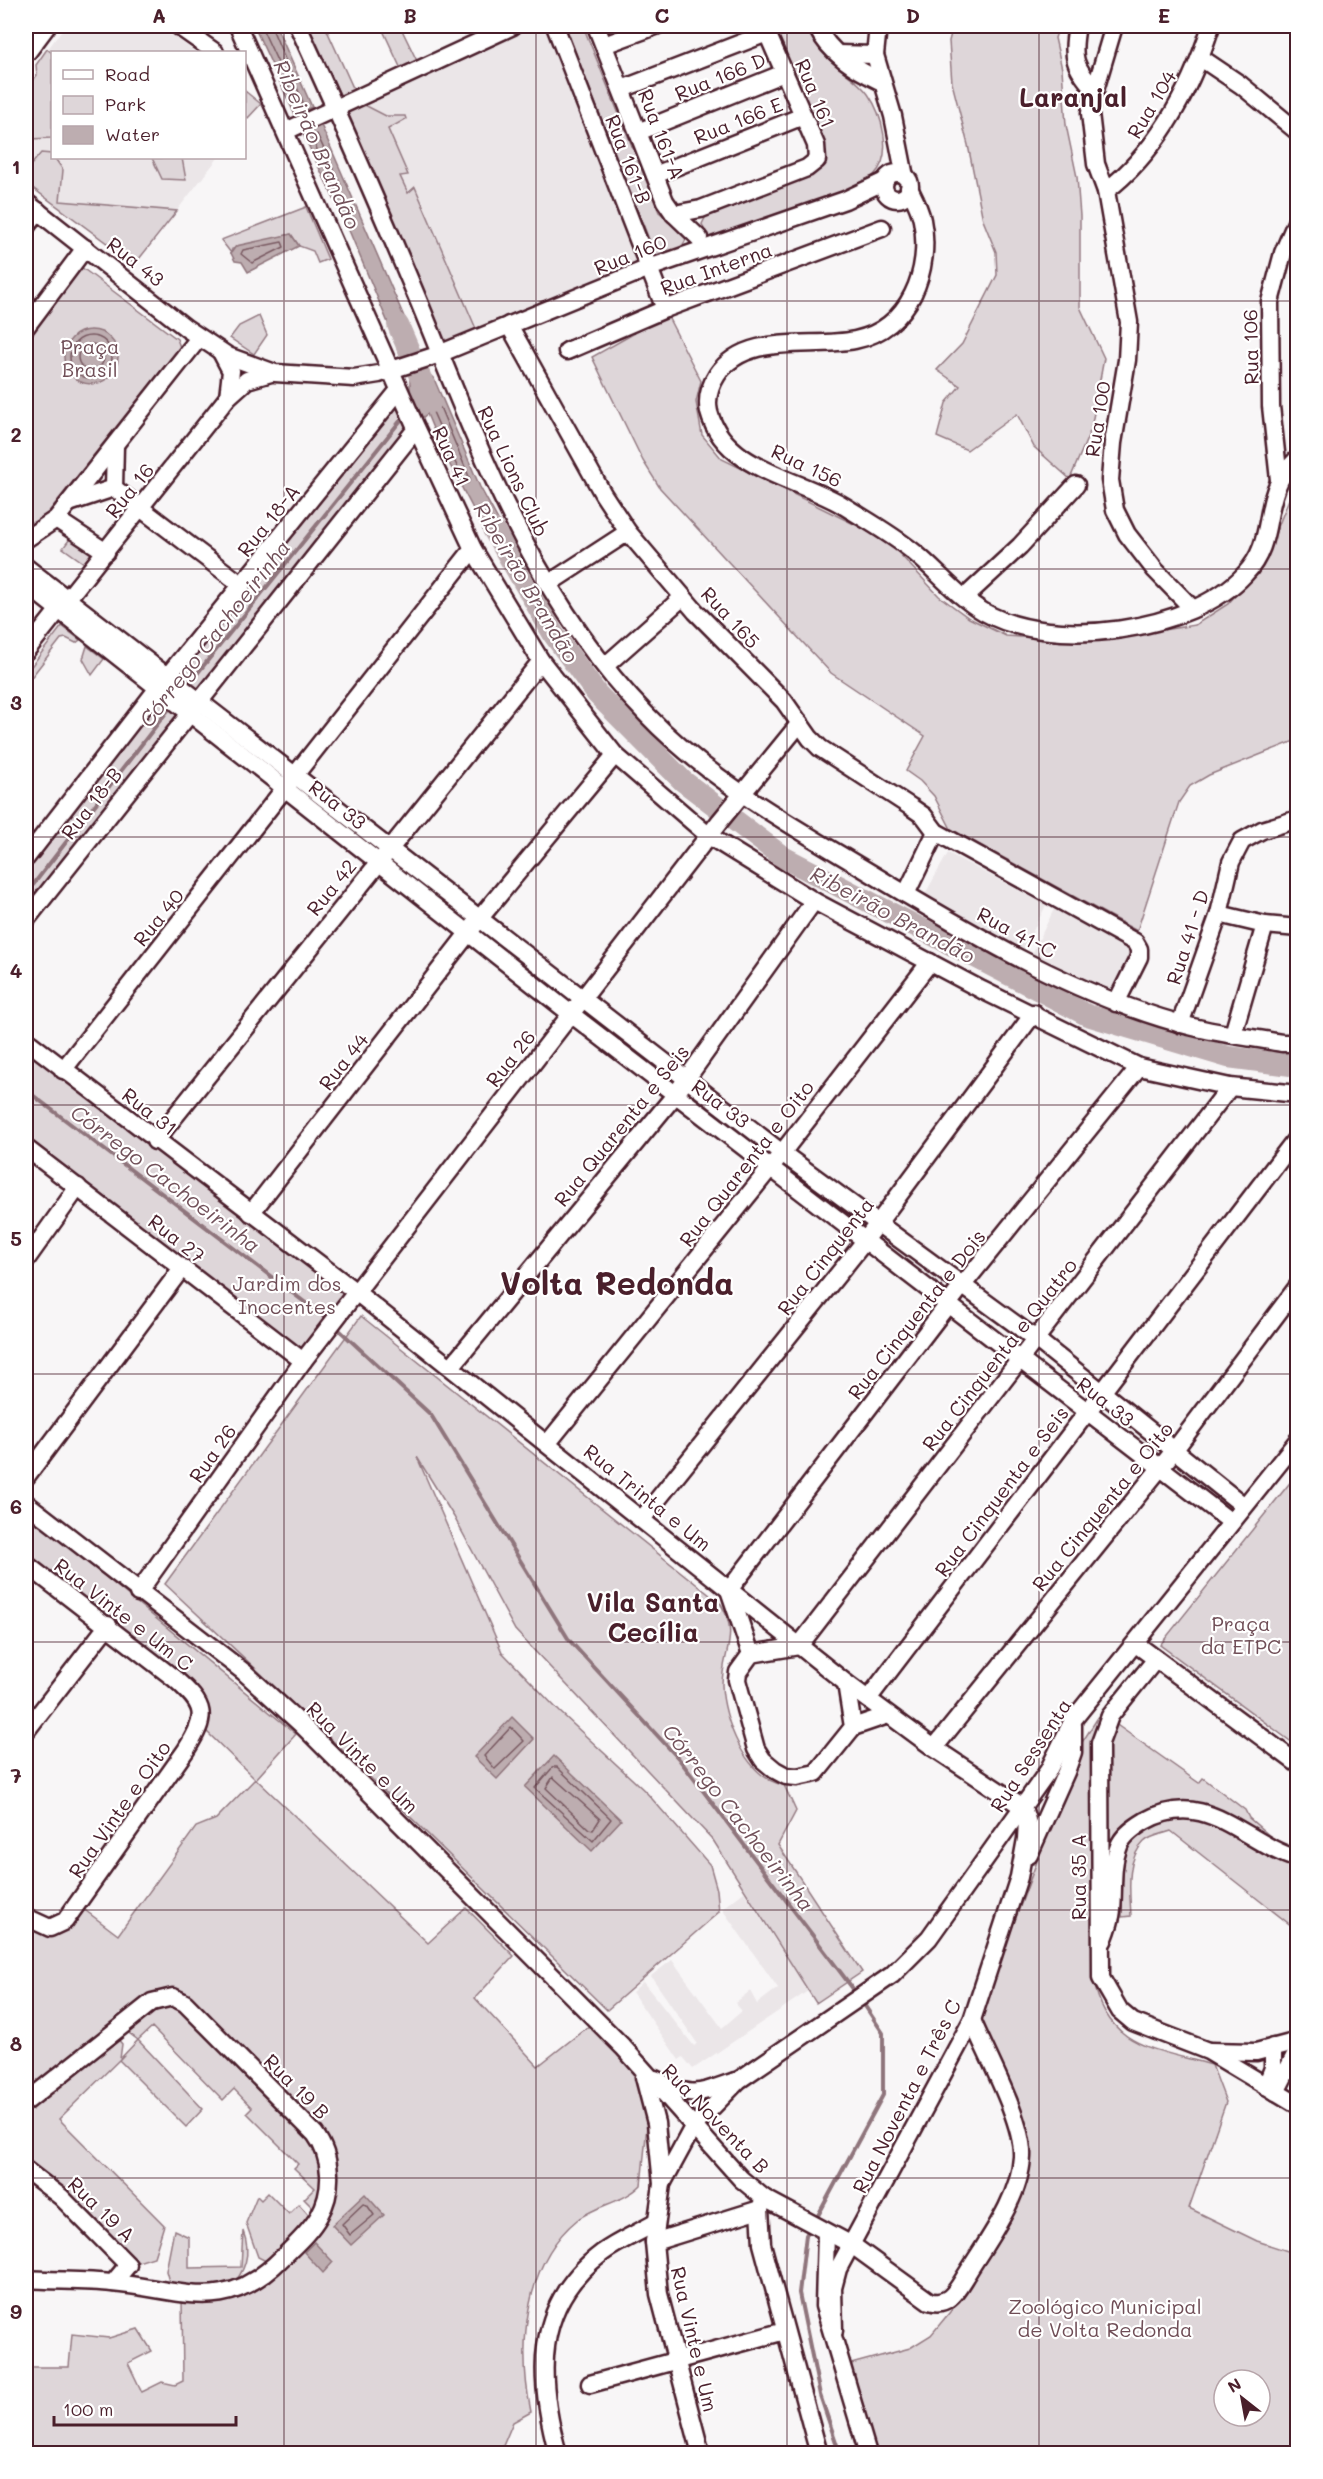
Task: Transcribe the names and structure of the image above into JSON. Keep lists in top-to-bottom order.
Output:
{
  "streets": {
    "street": [
      "Rua 166 D",
      "Rua 161",
      "Rua 104",
      "Rua 166 E",
      "Rua 161-A",
      "Rua 161-B",
      "Rua 160",
      "Rua 43",
      "Rua Interna",
      "Rua 106",
      "Rua 100",
      "Rua 41",
      "Rua 156",
      "Rua Lions Club",
      "Rua 16",
      "Rua 18-A",
      "Rua 165",
      "Rua 18-B",
      "Rua 33",
      "Rua 42",
      "Rua 40",
      "Rua 41-C",
      "Rua 41 - D",
      "Rua 26",
      "Rua 44",
      "Rua 31",
      "Rua Quarenta e Seis",
      "Rua Quarenta e Oito",
      "Rua 27",
      "Rua Cinquenta",
      "Rua Cinquenta e Dois",
      "Rua Cinquenta e Quatro",
      "Rua Cinquenta e Seis",
      "Rua Trinta e Um",
      "Rua Cinquenta e Oito",
      "Rua Vinte e Um C",
      "Rua Sessenta",
      "Rua Vinte e Um",
      "Rua Vinte e Oito",
      "Rua 35 A",
      "Rua 19 B",
      "Rua Noventa e Três C",
      "Rua Noventa B",
      "Rua 19 A"
    ]
  },
  "crossings": [
    ["Rua 166 D", "Rua 161"],
    ["Rua 166 D", "Rua 161-A"],
    ["Rua 161", "Rua 166 E"],
    ["Rua 161", "Rua 161-A"],
    ["Rua 104", "Rua 100"],
    ["Rua 166 E", "Rua 161-A"],
    ["Rua 161-A", "Rua 160"],
    ["Rua 161-B", "Rua 160"],
    ["Rua 161-B", "Rua Interna"],
    ["Rua 160", "Rua 156"],
    ["Rua 160", "Rua Lions Club"],
    ["Rua 160", "Rua 165"],
    ["Rua 43", "Rua 41"],
    ["Rua 43", "Rua 16"],
    ["Rua 100", "Rua 156"],
    ["Rua 41", "Rua 18-A"],
    ["Rua 41", "Rua 18-B"],
    ["Rua 41", "Rua 42"],
    ["Rua 41", "Rua 40"],
    ["Rua 41", "Rua 26"],
    ["Rua 41", "Rua 44"],
    ["Rua 41", "Rua Quarenta e Seis"],
    ["Rua 41", "Rua Quarenta e Oito"],
    ["Rua 41", "Rua Cinquenta"],
    ["Rua 41", "Rua Cinquenta e Dois"],
    ["Rua 41", "Rua Cinquenta e Quatro"],
    ["Rua Lions Club", "Rua 41-C"],
    ["Rua Lions Club", "Rua 26"],
    ["Rua 18-A", "Rua 33"],
    ["Rua 165", "Rua 41-C"],
    ["Rua 165", "Rua 26"],
    ["Rua 18-B", "Rua 33"],
    ["Rua 33", "Rua 42"],
    ["Rua 33", "Rua 40"],
    ["Rua 33", "Rua 26"],
    ["Rua 33", "Rua 44"],
    ["Rua 33", "Rua Quarenta e Seis"],
    ["Rua 33", "Rua Quarenta e Oito"],
    ["Rua 33", "Rua Cinquenta"],
    ["Rua 33", "Rua Cinquenta e Dois"],
    ["Rua 33", "Rua Cinquenta e Quatro"],
    ["Rua 33", "Rua Cinquenta e Seis"],
    ["Rua 33", "Rua Cinquenta e Oito"],
    ["Rua 33", "Rua Sessenta"],
    ["Rua 42", "Rua 31"],
    ["Rua 40", "Rua 31"],
    ["Rua 41-C", "Rua 41 - D"],
    ["Rua 41-C", "Rua 26"],
    ["Rua 26", "Rua 27"],
    ["Rua 26", "Rua Trinta e Um"],
    ["Rua 26", "Rua Vinte e Um"],
    ["Rua 44", "Rua 31"],
    ["Rua 44", "Rua Trinta e Um"],
    ["Rua 31", "Rua Trinta e Um"],
    ["Rua Quarenta e Seis", "Rua Trinta e Um"],
    ["Rua Quarenta e Oito", "Rua Trinta e Um"],
    ["Rua Cinquenta", "Rua Trinta e Um"],
    ["Rua Cinquenta e Dois", "Rua Trinta e Um"],
    ["Rua Cinquenta e Quatro", "Rua Trinta e Um"],
    ["Rua Cinquenta e Seis", "Rua Trinta e Um"],
    ["Rua Trinta e Um", "Rua Cinquenta e Oito"],
    ["Rua Trinta e Um", "Rua Sessenta"],
    ["Rua Trinta e Um", "Rua Noventa e Três C"],
    ["Rua Vinte e Um C", "Rua Vinte e Oito"],
    ["Rua Sessenta", "Rua Vinte e Um"],
    ["Rua Sessenta", "Rua Noventa e Três C"],
    ["Rua Vinte e Um", "Rua Noventa B"],
    ["Rua 19 B", "Rua 19 A"],
    ["Rua Noventa e Três C", "Rua Noventa B"]
  ],
  "districts": ["Laranjal", "Volta Redonda", "Vila Santa Cecília"],
  "water": ["Ribeirão Brandão", "Córrego Cachoeirinha"],
  "parks": [
    "Praça Brasil",
    "Jardim dos Inocentes",
    "Praça da ETPC",
    "Zoológico Municipal de Volta Redonda"
  ],
  "legend": ["Road", "Park", "Water"],
  "scale_bar": "100 m",
  "north": "top left",
  "grid": {
    "columns": [
      "A",
      "B",
      "C",
      "D",
      "E"
    ],
    "rows": [
      "1",
      "2",
      "3",
      "4",
      "5",
      "6",
      "7",
      "8",
      "9"
    ]
  }
}
